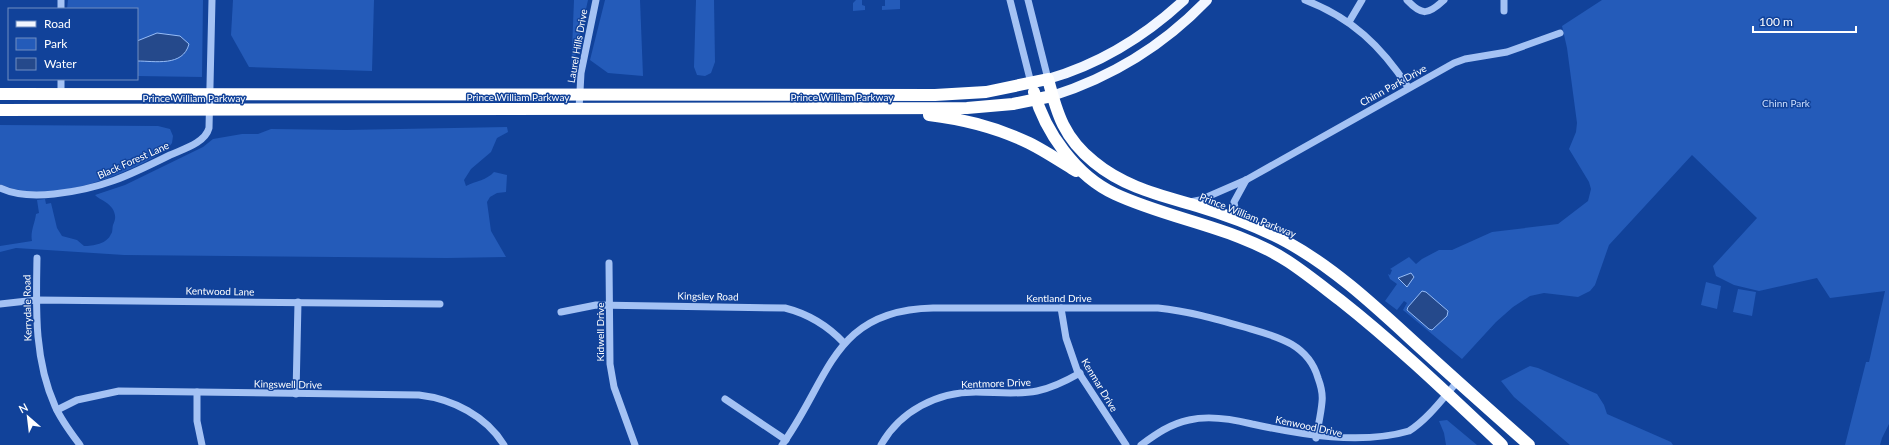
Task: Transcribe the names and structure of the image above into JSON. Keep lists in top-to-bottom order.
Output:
{
  "streets": {
    "highway": ["Prince William Parkway"],
    "street": [
      "Laurel Hills Drive",
      "Chinn Park Drive",
      "Black Forest Lane",
      "Kentwood Lane",
      "Kingsley Road",
      "Kentland Drive",
      "Kerrydale Road",
      "Kidwell Drive",
      "Kentmore Drive",
      "Kingswell Drive",
      "Kenmar Drive",
      "Kenwood Drive"
    ]
  },
  "crossings": [
    ["Laurel Hills Drive", "Prince William Parkway"],
    ["Chinn Park Drive", "Prince William Parkway"],
    ["Prince William Parkway", "Black Forest Lane"],
    ["Prince William Parkway", "Kenwood Drive"],
    ["Kentwood Lane", "Kerrydale Road"],
    ["Kingsley Road", "Kentland Drive"],
    ["Kingsley Road", "Kidwell Drive"],
    ["Kentland Drive", "Kenmar Drive"],
    ["Kentland Drive", "Kenwood Drive"],
    ["Kerrydale Road", "Kingswell Drive"],
    ["Kentmore Drive", "Kenmar Drive"]
  ],
  "parks": ["Chinn Park"],
  "legend": ["Road", "Park", "Water"],
  "scale_bar": "100 m",
  "north": "top left"
}
